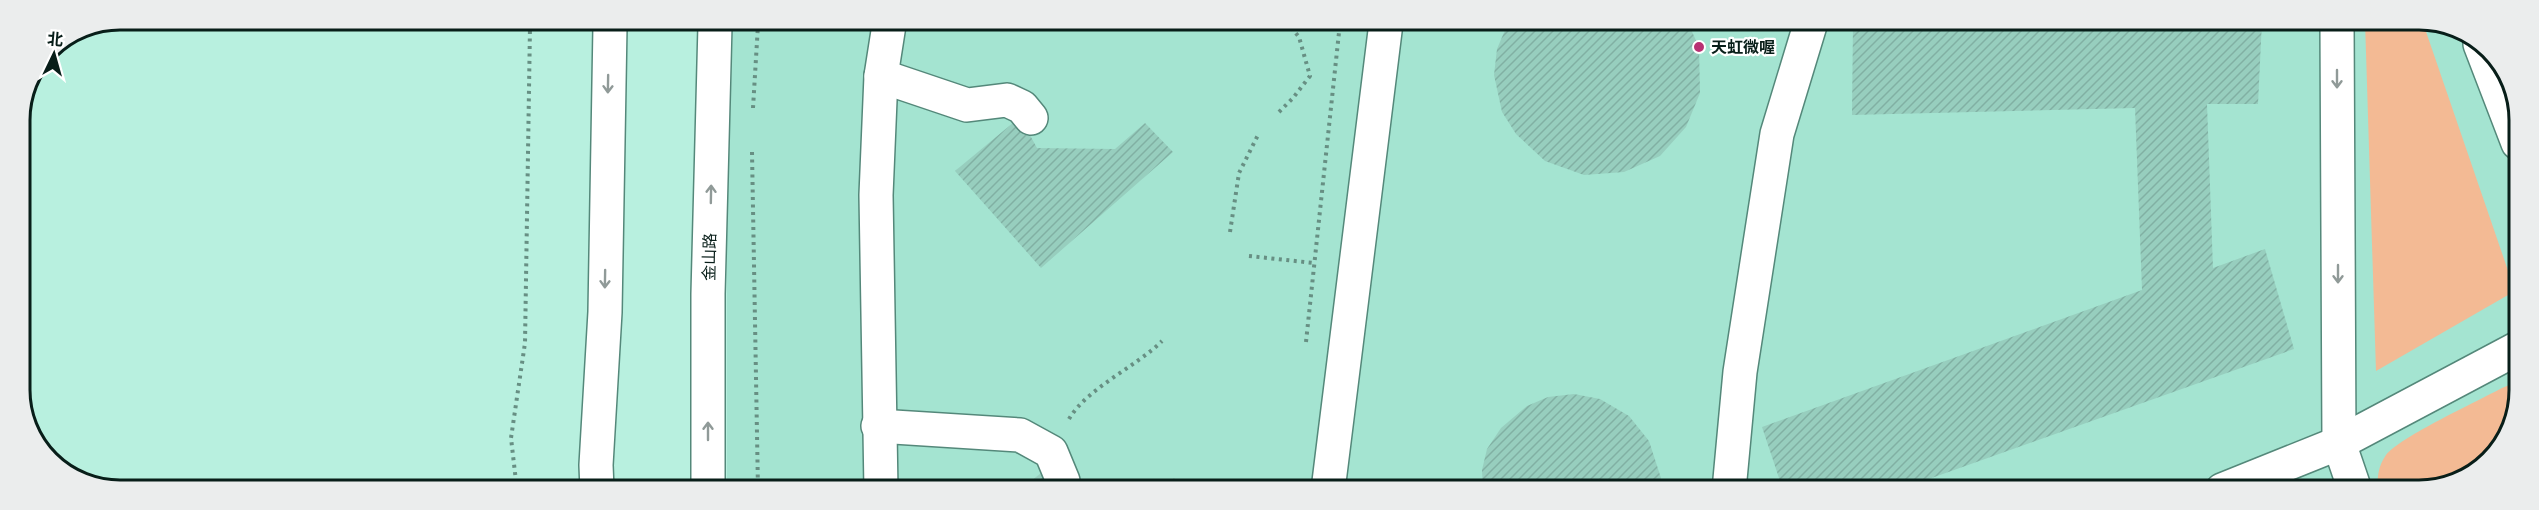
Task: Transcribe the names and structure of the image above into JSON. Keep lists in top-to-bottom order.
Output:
{
  "streets": {
    "street": ["金山路"]
  },
  "places": ["天虹微喔"],
  "north": "top"
}
